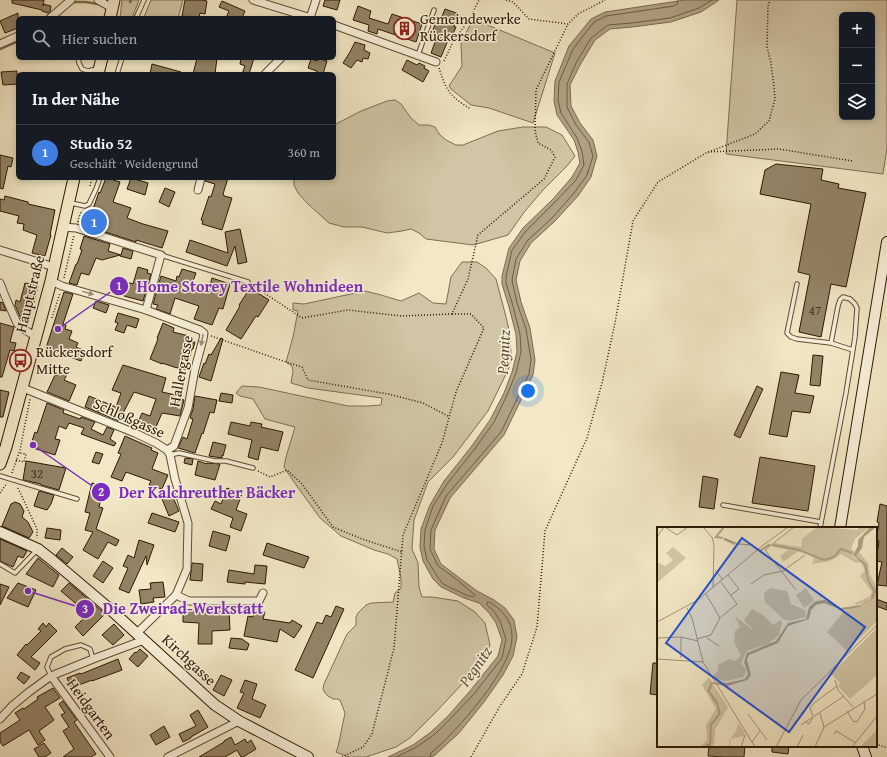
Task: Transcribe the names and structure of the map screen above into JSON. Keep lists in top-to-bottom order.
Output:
{
  "streets": {
    "main road": ["Hauptstraße", "Kirchgasse"],
    "street": ["Hallergasse", "Schloßgasse", "Heidgarten"]
  },
  "crossings": [
    ["Hauptstraße", "Hallergasse"],
    ["Hauptstraße", "Schloßgasse"],
    ["Hallergasse", "Schloßgasse"],
    ["Schloßgasse", "Kirchgasse"]
  ],
  "water": ["Pegnitz"],
  "places": {
    "building": ["Gemeindewerke Rückersdorf"],
    "other": ["Home Storey Textile Wohnideen", "Der Kalchreuther Bäcker", "Die Zweirad-Werkstatt"],
    "bus stop": ["Rückersdorf Mitte"]
  },
  "house_numbers": ["47", "32"],
  "page": {
    "map_buttons": ["+", "−"],
    "search": "Hier suchen",
    "heading": "In der Nähe",
    "list": [
      {
        "mark": "1",
        "name": "Studio 52",
        "note": "Geschäft · Weidengrund",
        "value": "360 m"
      }
    ],
    "pins": "1"
  }
}
